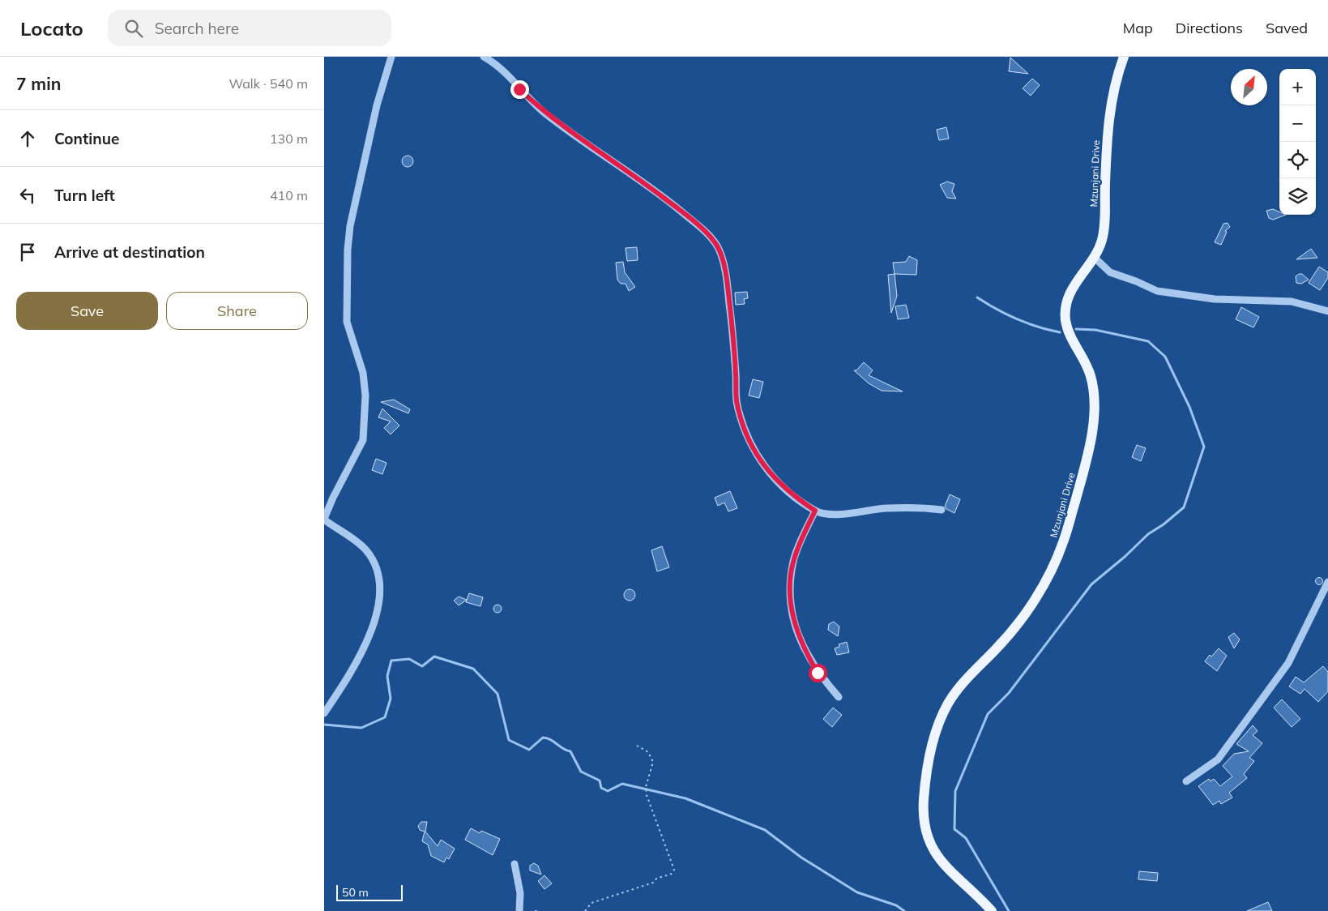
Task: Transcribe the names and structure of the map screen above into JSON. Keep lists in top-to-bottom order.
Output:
{
  "streets": {
    "main road": ["Mzunjani Drive"]
  },
  "scale_bar": "50 m",
  "north": "top right",
  "page": {
    "header": "Locato",
    "search": "Search here",
    "nav": ["Map", "Directions", "Saved"],
    "heading": ["7 min", "Walk · 540 m"],
    "map_buttons": ["+", "−"],
    "list": [
      ["Continue", "130 m"],
      ["Turn left", "410 m"],
      "Arrive at destination"
    ],
    "buttons": ["Save", "Share"],
    "scale": "50 m"
  }
}
